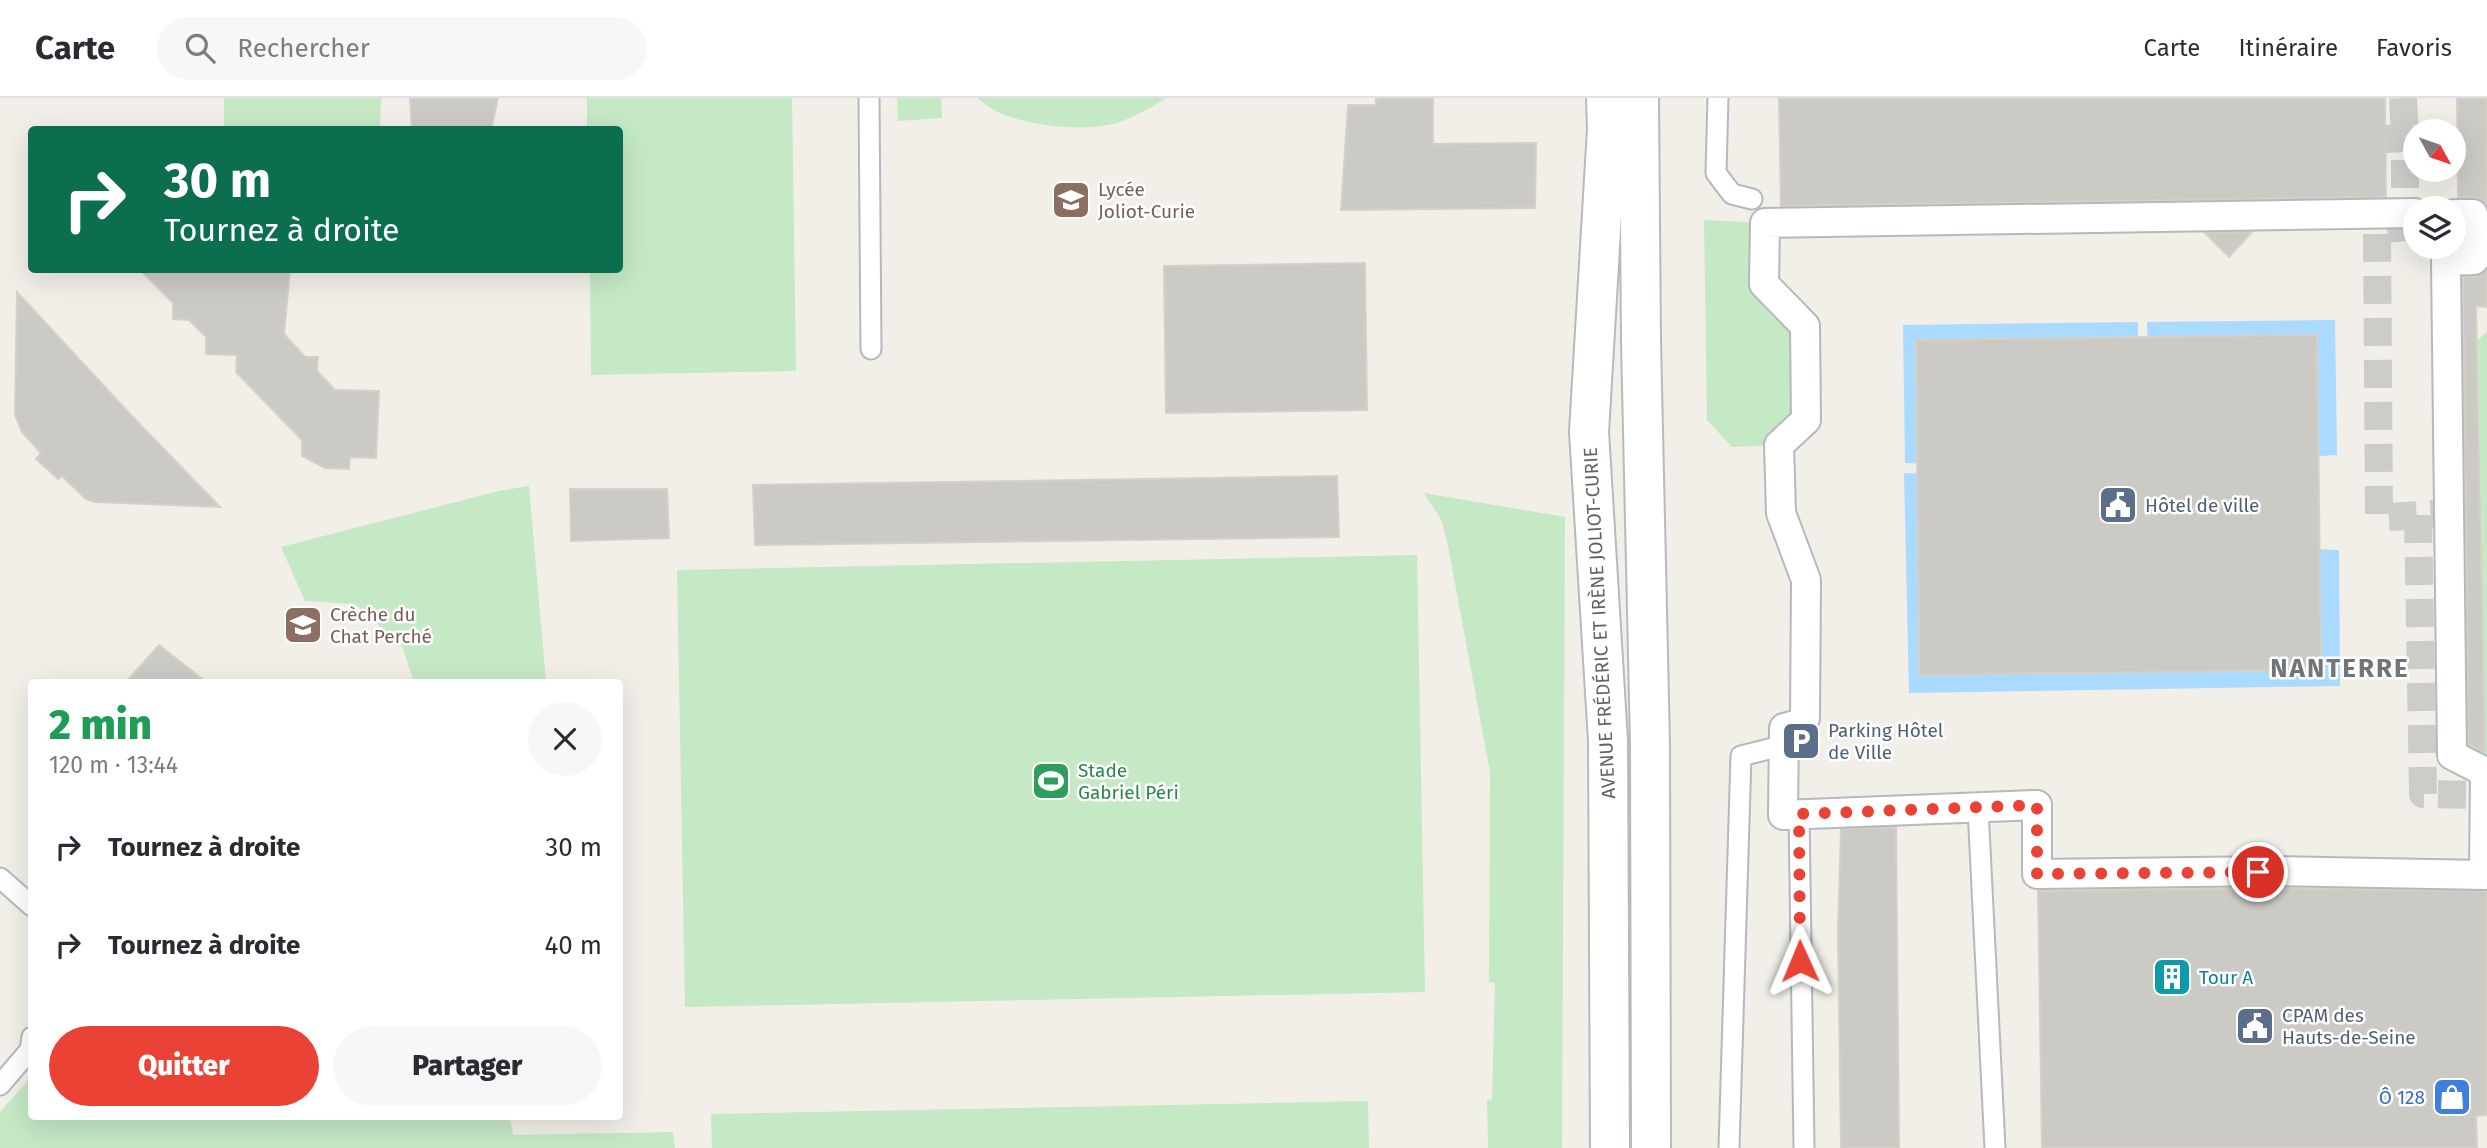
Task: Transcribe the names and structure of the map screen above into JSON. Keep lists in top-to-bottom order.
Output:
{
  "streets": {
    "main road": ["AVENUE FRÉDÉRIC ET IRÈNE JOLIOT-CURIE"]
  },
  "districts": ["NANTERRE"],
  "places": {
    "school or university": ["Lycée Joliot-Curie", "Crèche du Chat Perché"],
    "public building": ["Hôtel de ville", "CPAM des Hauts-de-Seine"],
    "parking": ["Parking Hôtel de Ville"],
    "sports": ["Stade Gabriel Péri"],
    "building": ["Tour A"],
    "shop": ["Ô 128"]
  },
  "north": "bottom right",
  "page": {
    "header": "Carte",
    "search": "Rechercher",
    "nav": ["Carte", "Itinéraire", "Favoris"],
    "turn": ["30 m", "Tournez à droite"],
    "heading": ["2 min", "120 m · 13:44"],
    "list": [
      {
        "name": "Tournez à droite",
        "value": "30 m"
      },
      {
        "name": "Tournez à droite",
        "value": "40 m"
      }
    ],
    "buttons": ["Quitter", "Partager"]
  }
}
